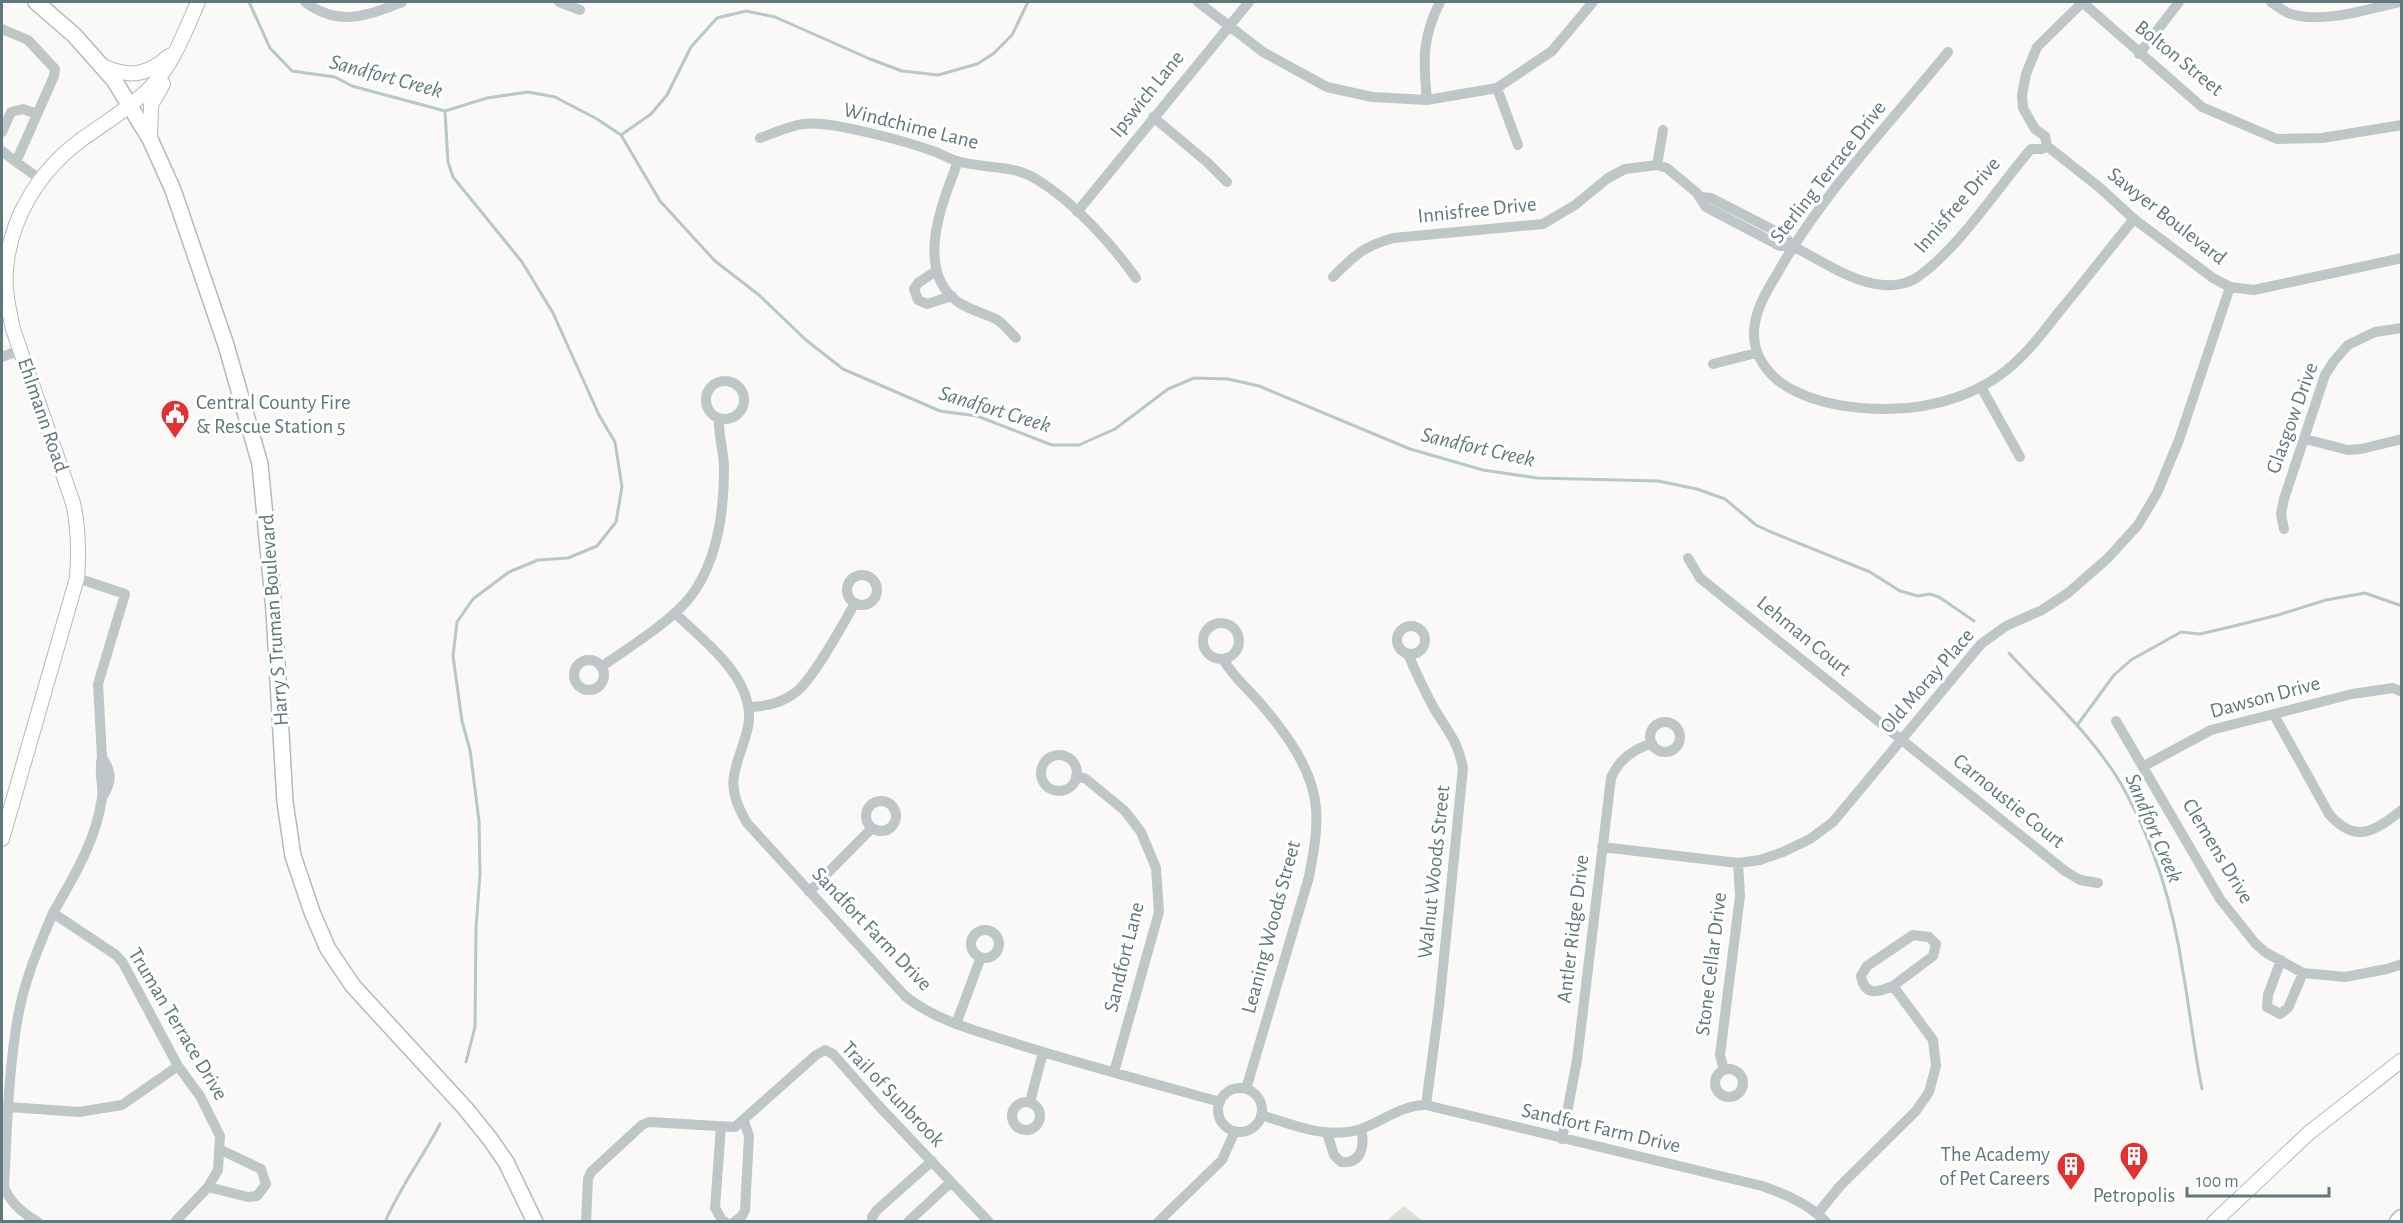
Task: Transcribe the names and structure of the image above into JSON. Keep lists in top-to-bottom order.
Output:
{
  "streets": {
    "main road": ["Harry S Truman Boulevard"],
    "street": [
      "Bolton Street",
      "Ipswich Lane",
      "Windchime Lane",
      "Sterling Terrace Drive",
      "Innisfree Drive",
      "Sawyer Boulevard",
      "Ehlmann Road",
      "Glasgow Drive",
      "Lehman Court",
      "Old Moray Place",
      "Dawson Drive",
      "Carnoustie Court",
      "Clemens Drive",
      "Walnut Woods Street",
      "Leaning Woods Street",
      "Sandfort Farm Drive",
      "Antler Ridge Drive",
      "Sandfort Lane",
      "Stone Cellar Drive",
      "Truman Terrace Drive",
      "Trail of Sunbrook"
    ]
  },
  "crossings": [
    ["Bolton Street", "Sawyer Boulevard"],
    ["Ipswich Lane", "Windchime Lane"],
    ["Sterling Terrace Drive", "Innisfree Drive"],
    ["Sawyer Boulevard", "Old Moray Place"],
    ["Ehlmann Road", "Harry S Truman Boulevard"],
    ["Lehman Court", "Old Moray Place"],
    ["Lehman Court", "Carnoustie Court"],
    ["Old Moray Place", "Carnoustie Court"],
    ["Old Moray Place", "Antler Ridge Drive"],
    ["Old Moray Place", "Stone Cellar Drive"],
    ["Dawson Drive", "Clemens Drive"],
    ["Walnut Woods Street", "Sandfort Farm Drive"],
    ["Leaning Woods Street", "Sandfort Farm Drive"],
    ["Sandfort Farm Drive", "Antler Ridge Drive"],
    ["Sandfort Farm Drive", "Sandfort Lane"]
  ],
  "water": ["Sandfort Creek"],
  "places": {
    "public building": ["Central County Fire & Rescue Station 5"],
    "building": ["Petropolis", "The Academy of Pet Careers"]
  },
  "scale_bar": "100 m"
}
